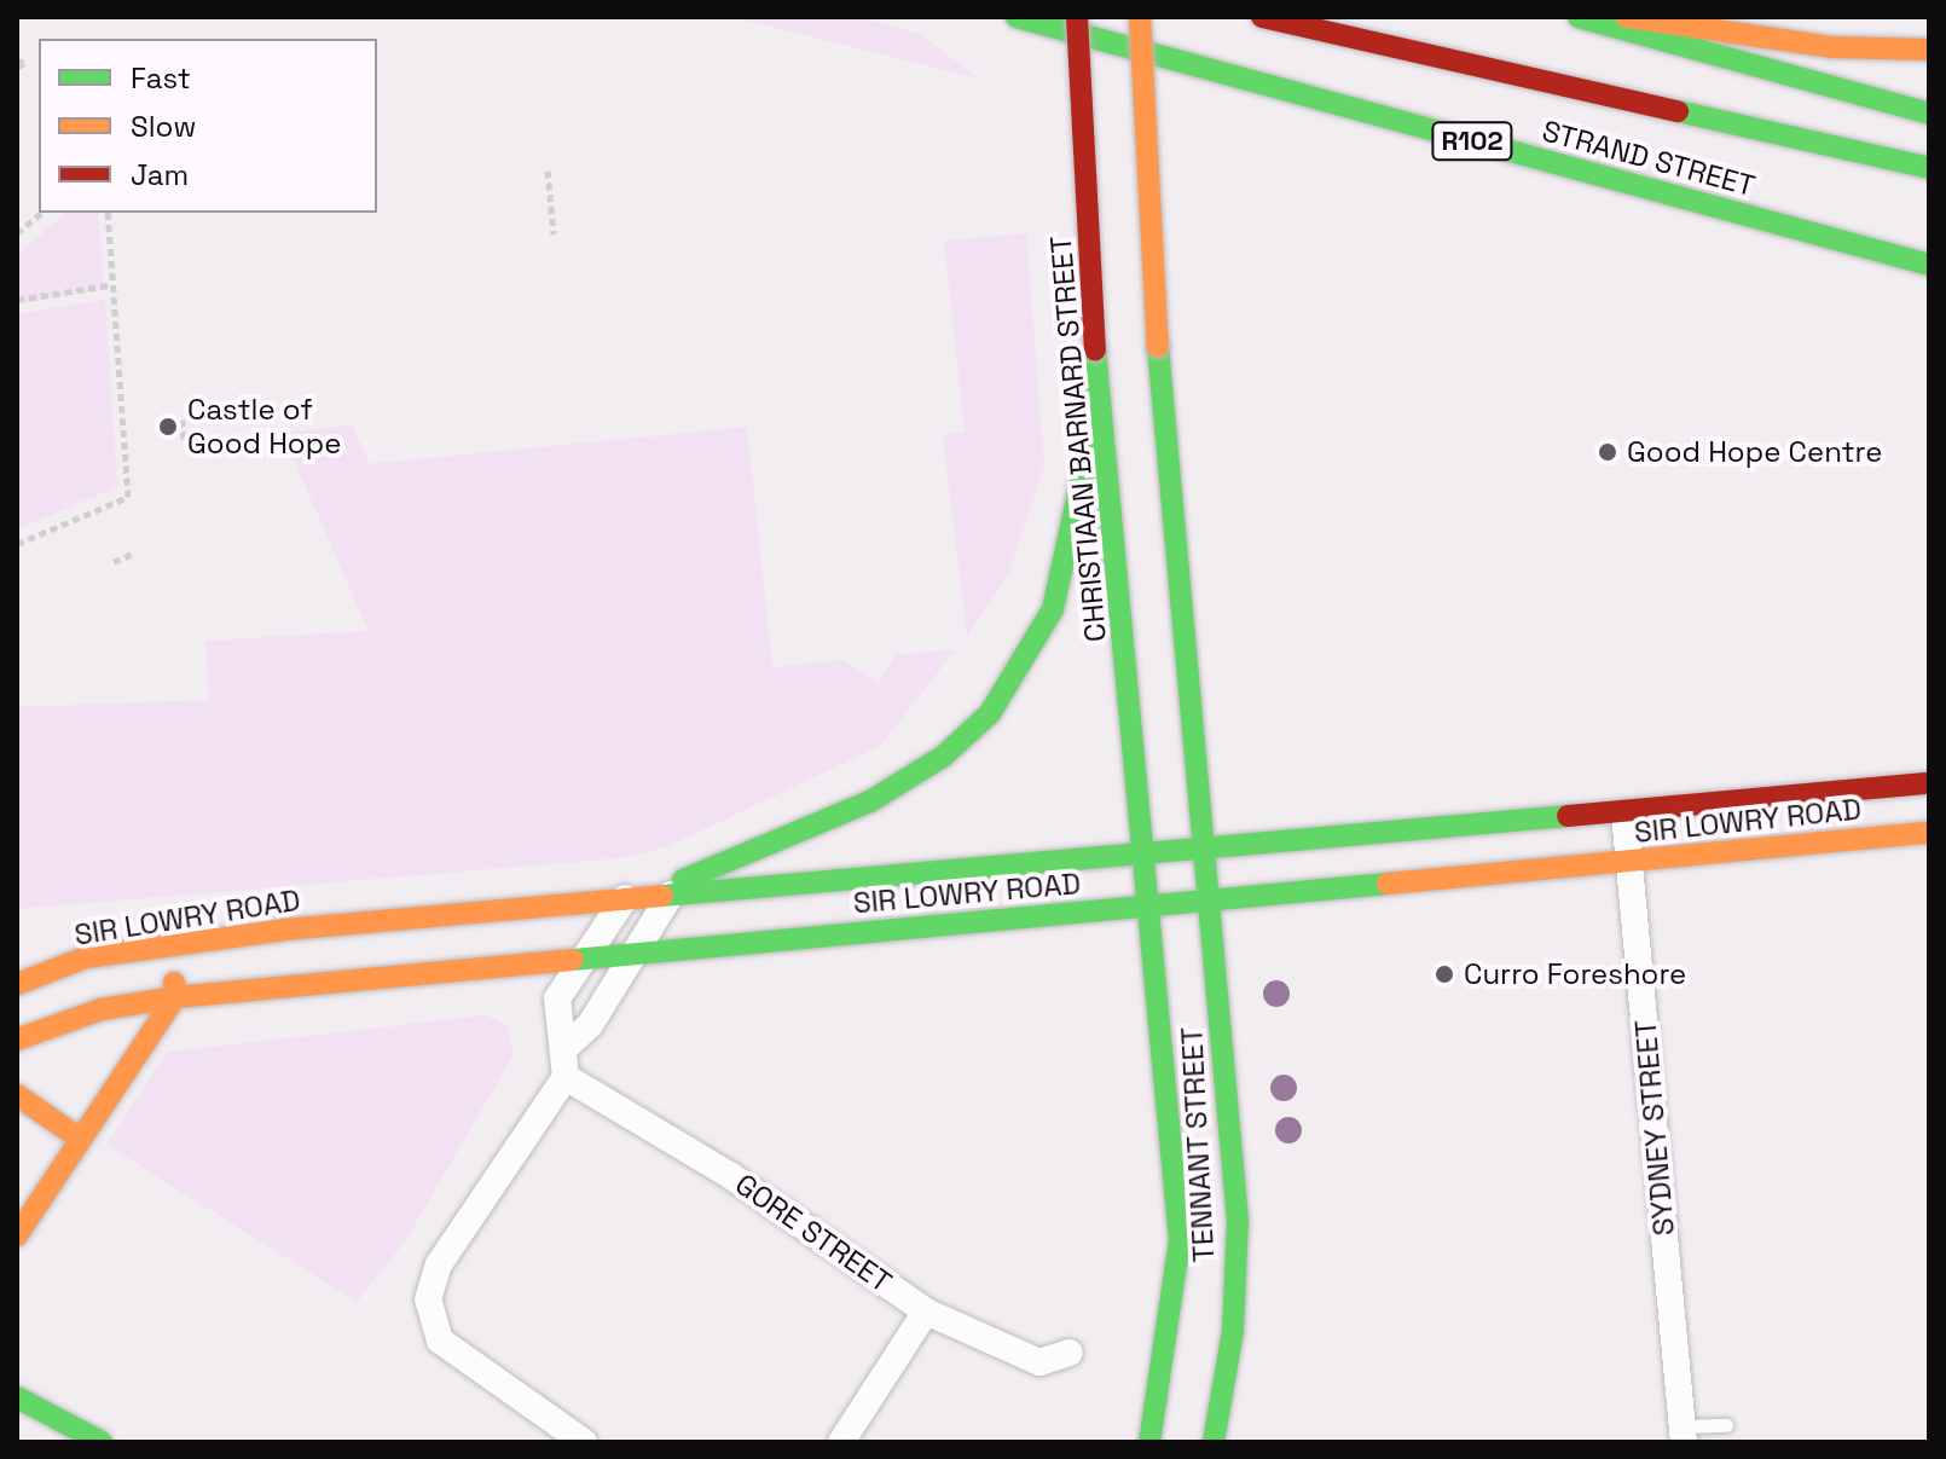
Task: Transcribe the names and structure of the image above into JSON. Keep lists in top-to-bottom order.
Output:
{
  "streets": {
    "main road": [
      "R102",
      "STRAND STREET",
      "CHRISTIAAN BARNARD STREET",
      "SIR LOWRY ROAD",
      "TENNANT STREET"
    ],
    "street": ["SYDNEY STREET", "GORE STREET"]
  },
  "crossings": [
    ["CHRISTIAAN BARNARD STREET", "SIR LOWRY ROAD"],
    ["CHRISTIAAN BARNARD STREET", "TENNANT STREET"],
    ["SIR LOWRY ROAD", "SYDNEY STREET"],
    ["SIR LOWRY ROAD", "TENNANT STREET"]
  ],
  "places": ["Castle of Good Hope", "Good Hope Centre", "Curro Foreshore"],
  "legend": ["Fast", "Slow", "Jam"]
}
